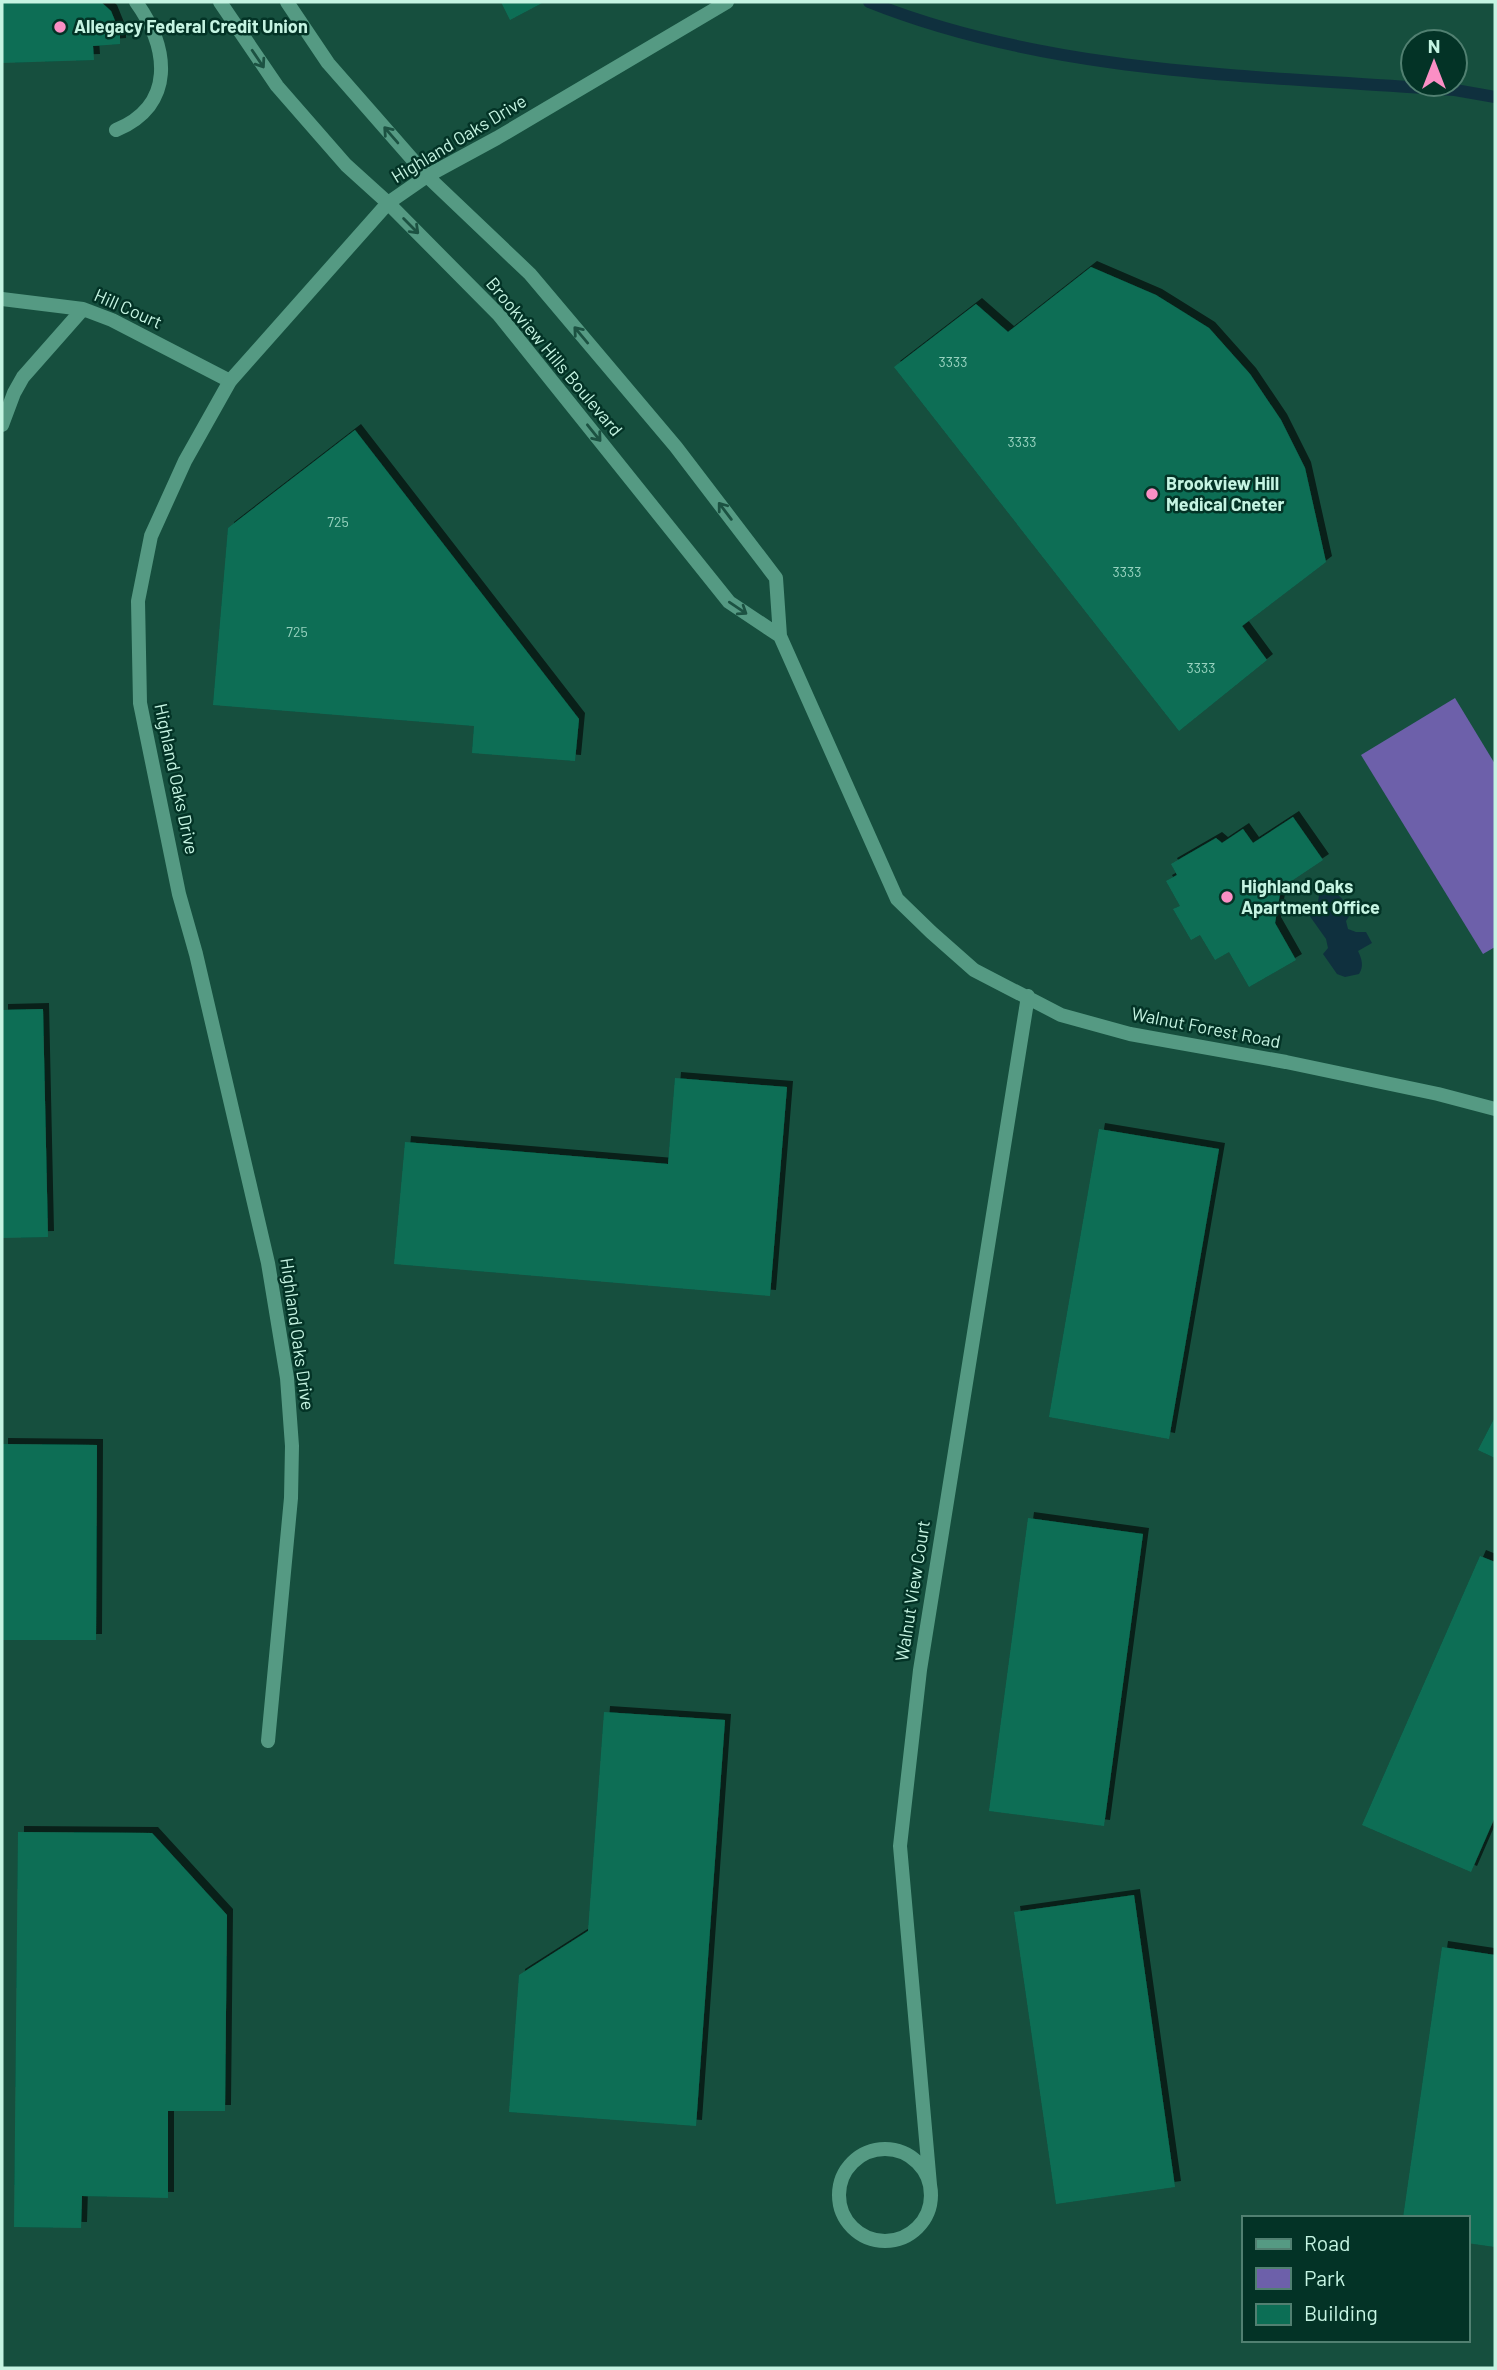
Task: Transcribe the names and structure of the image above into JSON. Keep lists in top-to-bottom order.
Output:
{
  "streets": {
    "street": [
      "Highland Oaks Drive",
      "Hill Court",
      "Brookview Hills Boulevard",
      "Walnut Forest Road",
      "Walnut View Court"
    ]
  },
  "crossings": [
    ["Highland Oaks Drive", "Hill Court"],
    ["Highland Oaks Drive", "Brookview Hills Boulevard"],
    ["Brookview Hills Boulevard", "Walnut Forest Road"],
    ["Walnut Forest Road", "Walnut View Court"]
  ],
  "places": ["Allegacy Federal Credit Union", "Brookview Hill Medical Cneter", "Highland Oaks Apartment Office"],
  "house_numbers": [
    "3333",
    "3333",
    "725",
    "3333",
    "725",
    "3333"
  ],
  "legend": ["Road", "Park", "Building"],
  "north": "top"
}
